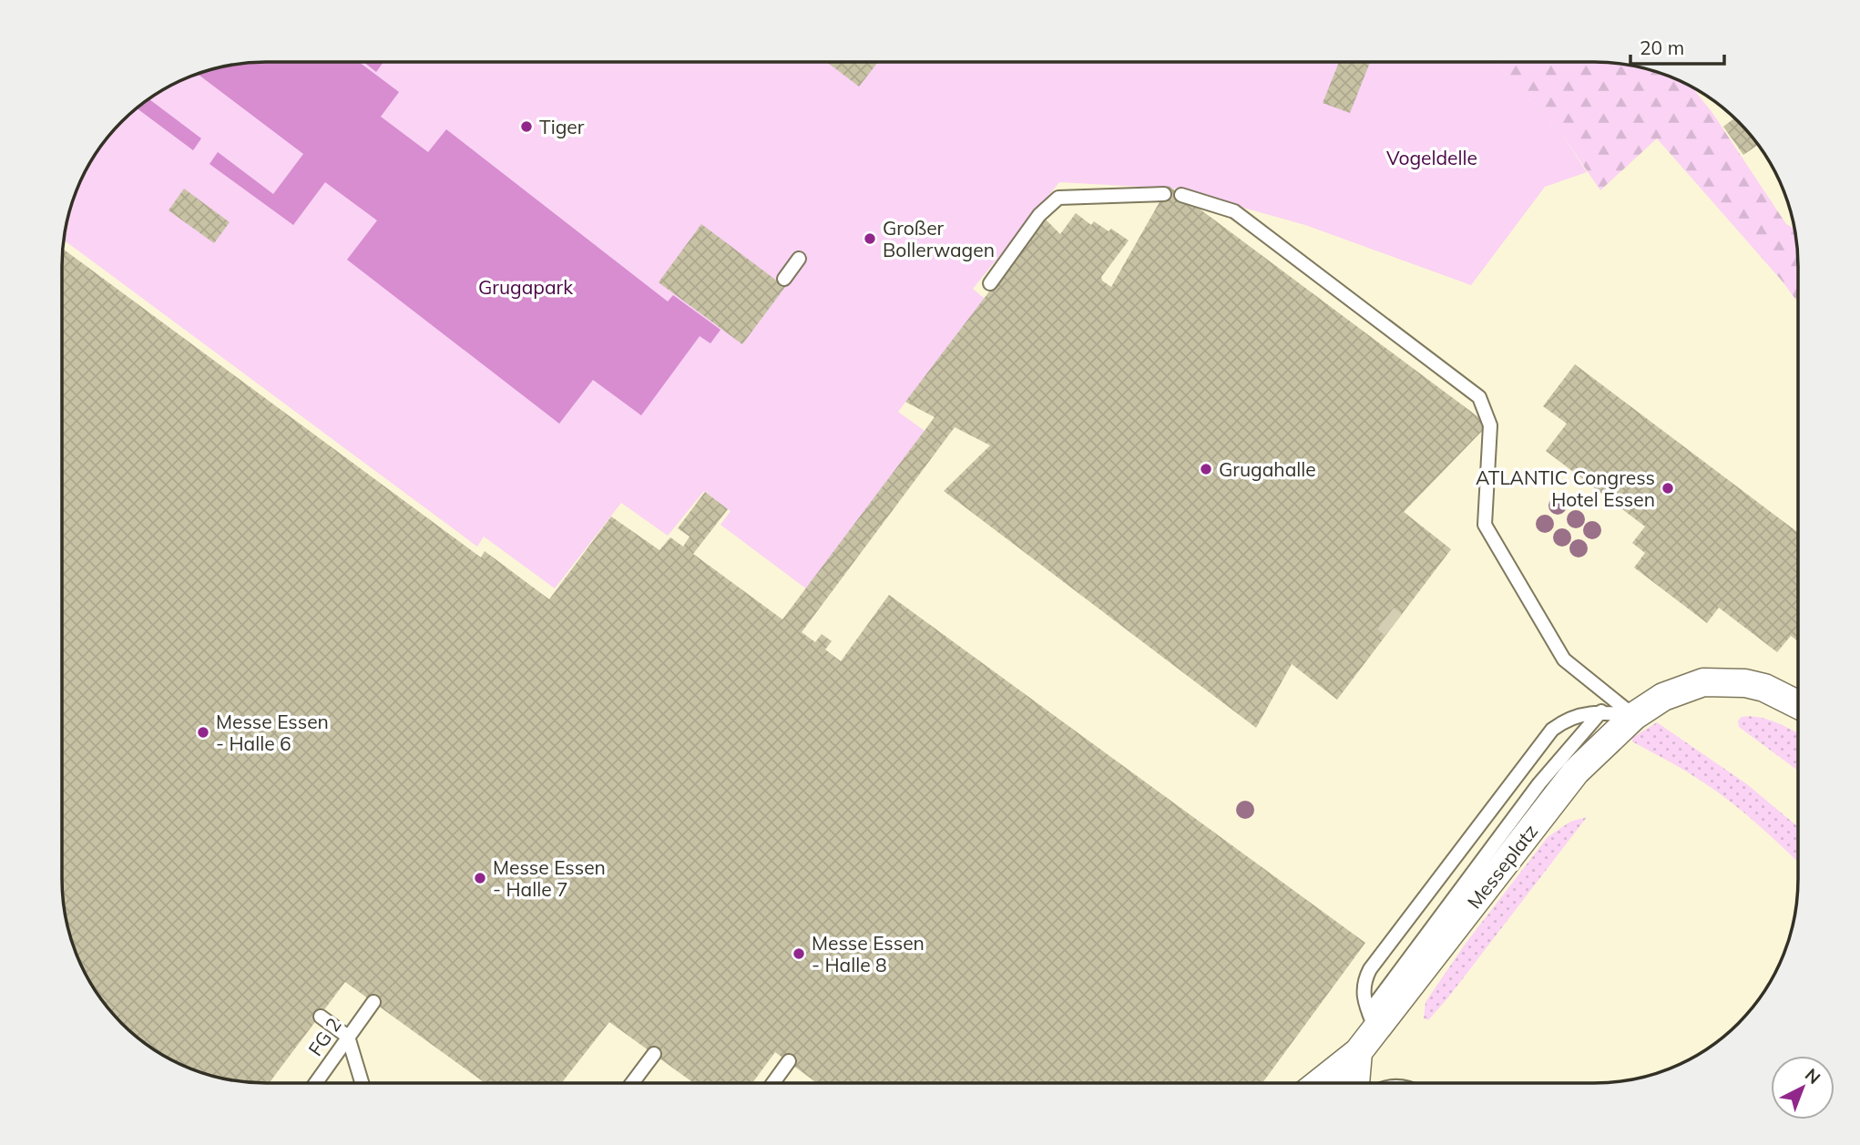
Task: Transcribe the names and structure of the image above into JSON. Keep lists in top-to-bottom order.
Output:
{
  "streets": {
    "street": ["Messeplatz"],
    "lane": ["FG 2"]
  },
  "parks": ["Vogeldelle", "Grugapark"],
  "places": [
    "Tiger",
    "Großer Bollerwagen",
    "Grugahalle",
    "ATLANTIC Congress Hotel Essen",
    "Messe Essen - Halle 6",
    "Messe Essen - Halle 7",
    "Messe Essen - Halle 8"
  ],
  "scale_bar": "20 m",
  "north": "top right"
}
